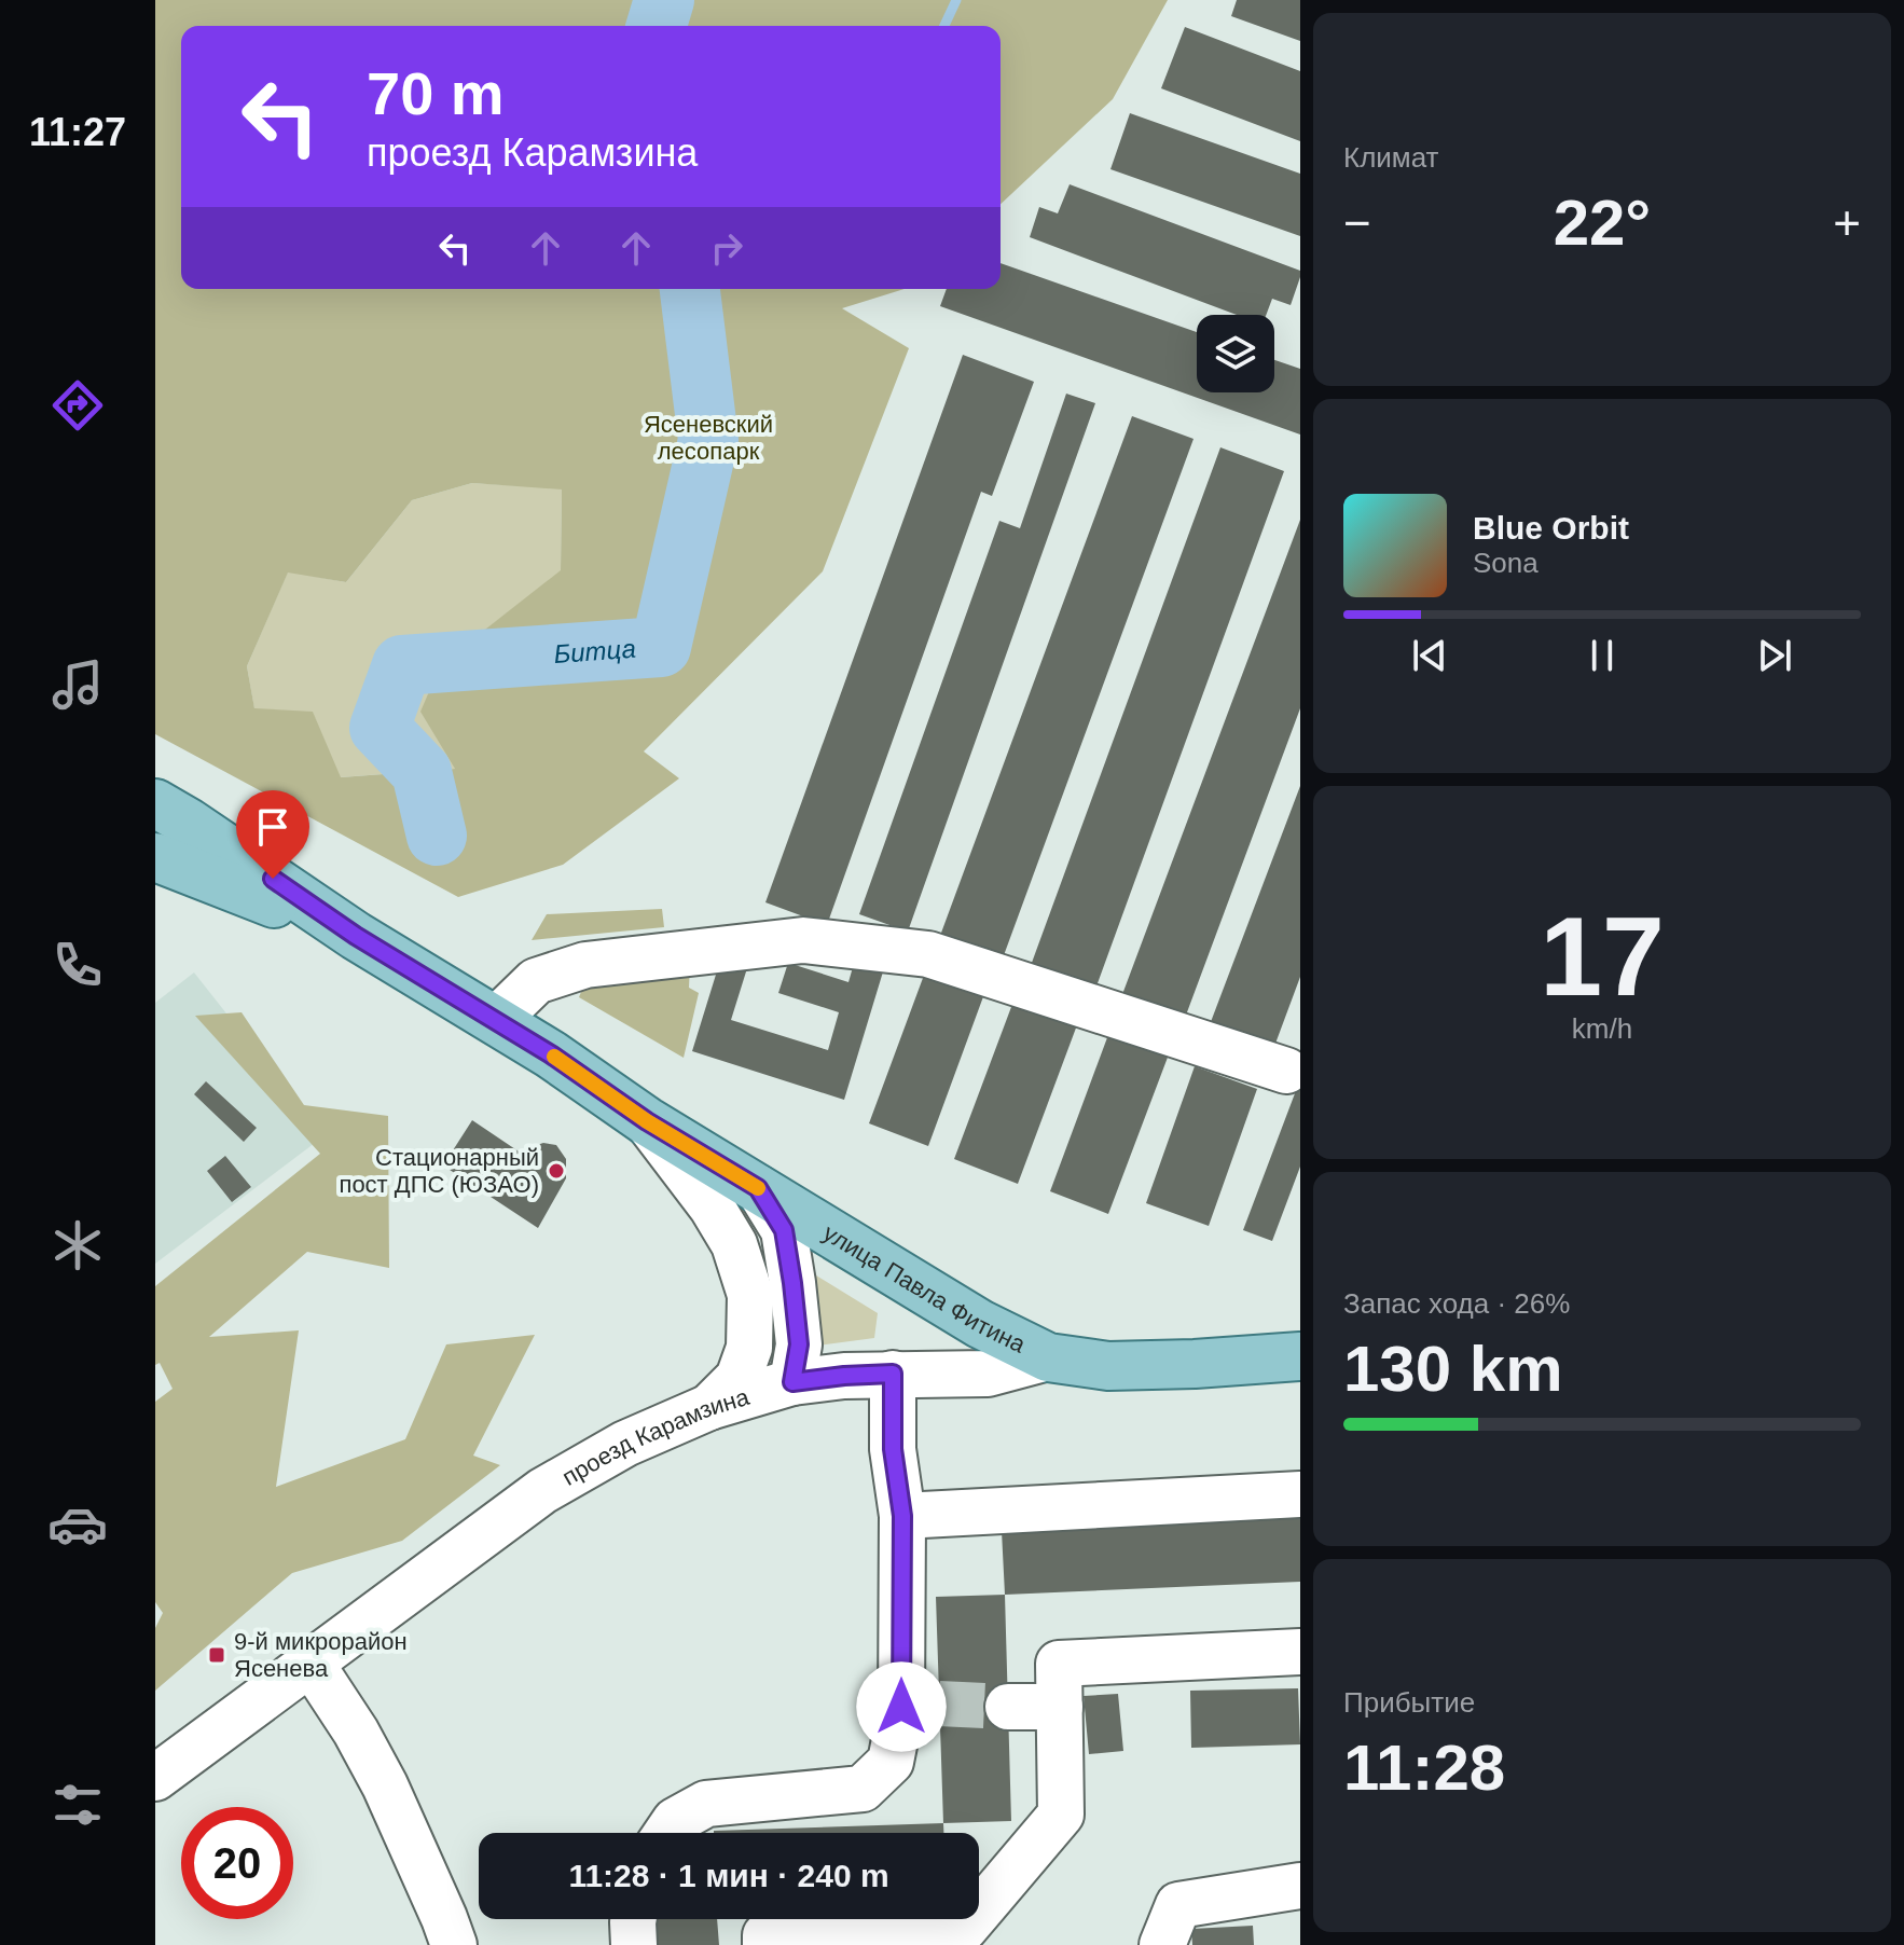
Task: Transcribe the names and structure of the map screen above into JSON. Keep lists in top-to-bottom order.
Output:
{
  "streets": {
    "main road": ["улица Павла Фитина", "проезд Карамзина"]
  },
  "crossings": [
    ["улица Павла Фитина", "проезд Карамзина"]
  ],
  "water": ["Битца"],
  "parks": ["Ясеневский лесопарк"],
  "places": {
    "other": ["Стационарный пост ДПС (ЮЗАО)"],
    "transit": ["9-й микрорайон Ясенева"]
  },
  "page": {
    "tabs": "11:27",
    "tile": [
      "Климат",
      ["17", "km/h"],
      ["Запас хода · 26%", "130 km"],
      ["Прибытие", "11:28"]
    ],
    "turn": ["70 m", "проезд Карамзина"],
    "heat": ["−", "22°", "+"],
    "song": ["Blue Orbit", "Sona"],
    "limit": "20",
    "trip": "11:28 · 1 мин · 240 m"
  }
}
